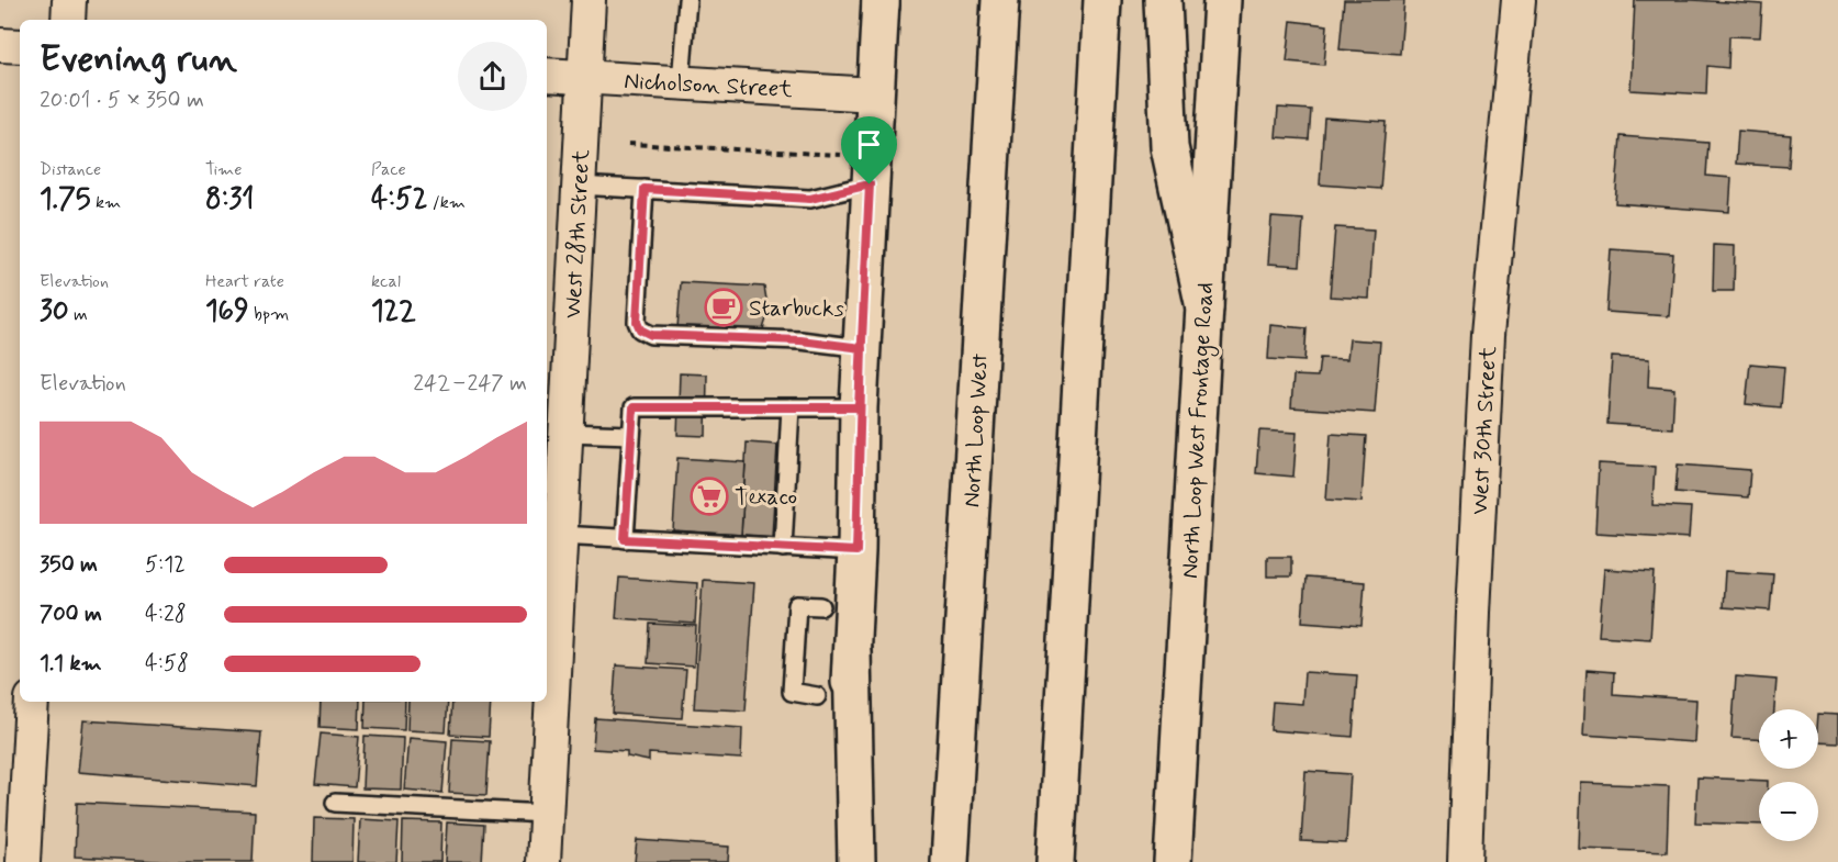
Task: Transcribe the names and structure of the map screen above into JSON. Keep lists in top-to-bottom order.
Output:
{
  "streets": {
    "main road": ["North Loop West", "North Loop West Frontage Road"],
    "street": ["Nicholson Street", "West 28th Street", "West 30th Street"]
  },
  "crossings": [
    ["Nicholson Street", "West 28th Street"]
  ],
  "places": {
    "cafe": ["Starbucks"],
    "supermarket": ["Texaco"]
  },
  "page": {
    "heading": ["Evening run", "20:01 · 5 × 350 m"],
    "stats": [
      ["Distance", "1.75 km"],
      ["Time", "8:31"],
      ["Pace", "4:52 /km"],
      ["Elevation", "30 m"],
      ["Heart rate", "169 bpm"],
      ["kcal", "122"]
    ],
    "chart": ["Elevation", "242–247 m"],
    "list": [
      {
        "name": "350 m",
        "note": "5:12"
      },
      {
        "name": "700 m",
        "note": "4:28"
      },
      {
        "name": "1.1 km",
        "note": "4:58"
      }
    ],
    "map_buttons": ["+", "−"]
  }
}
